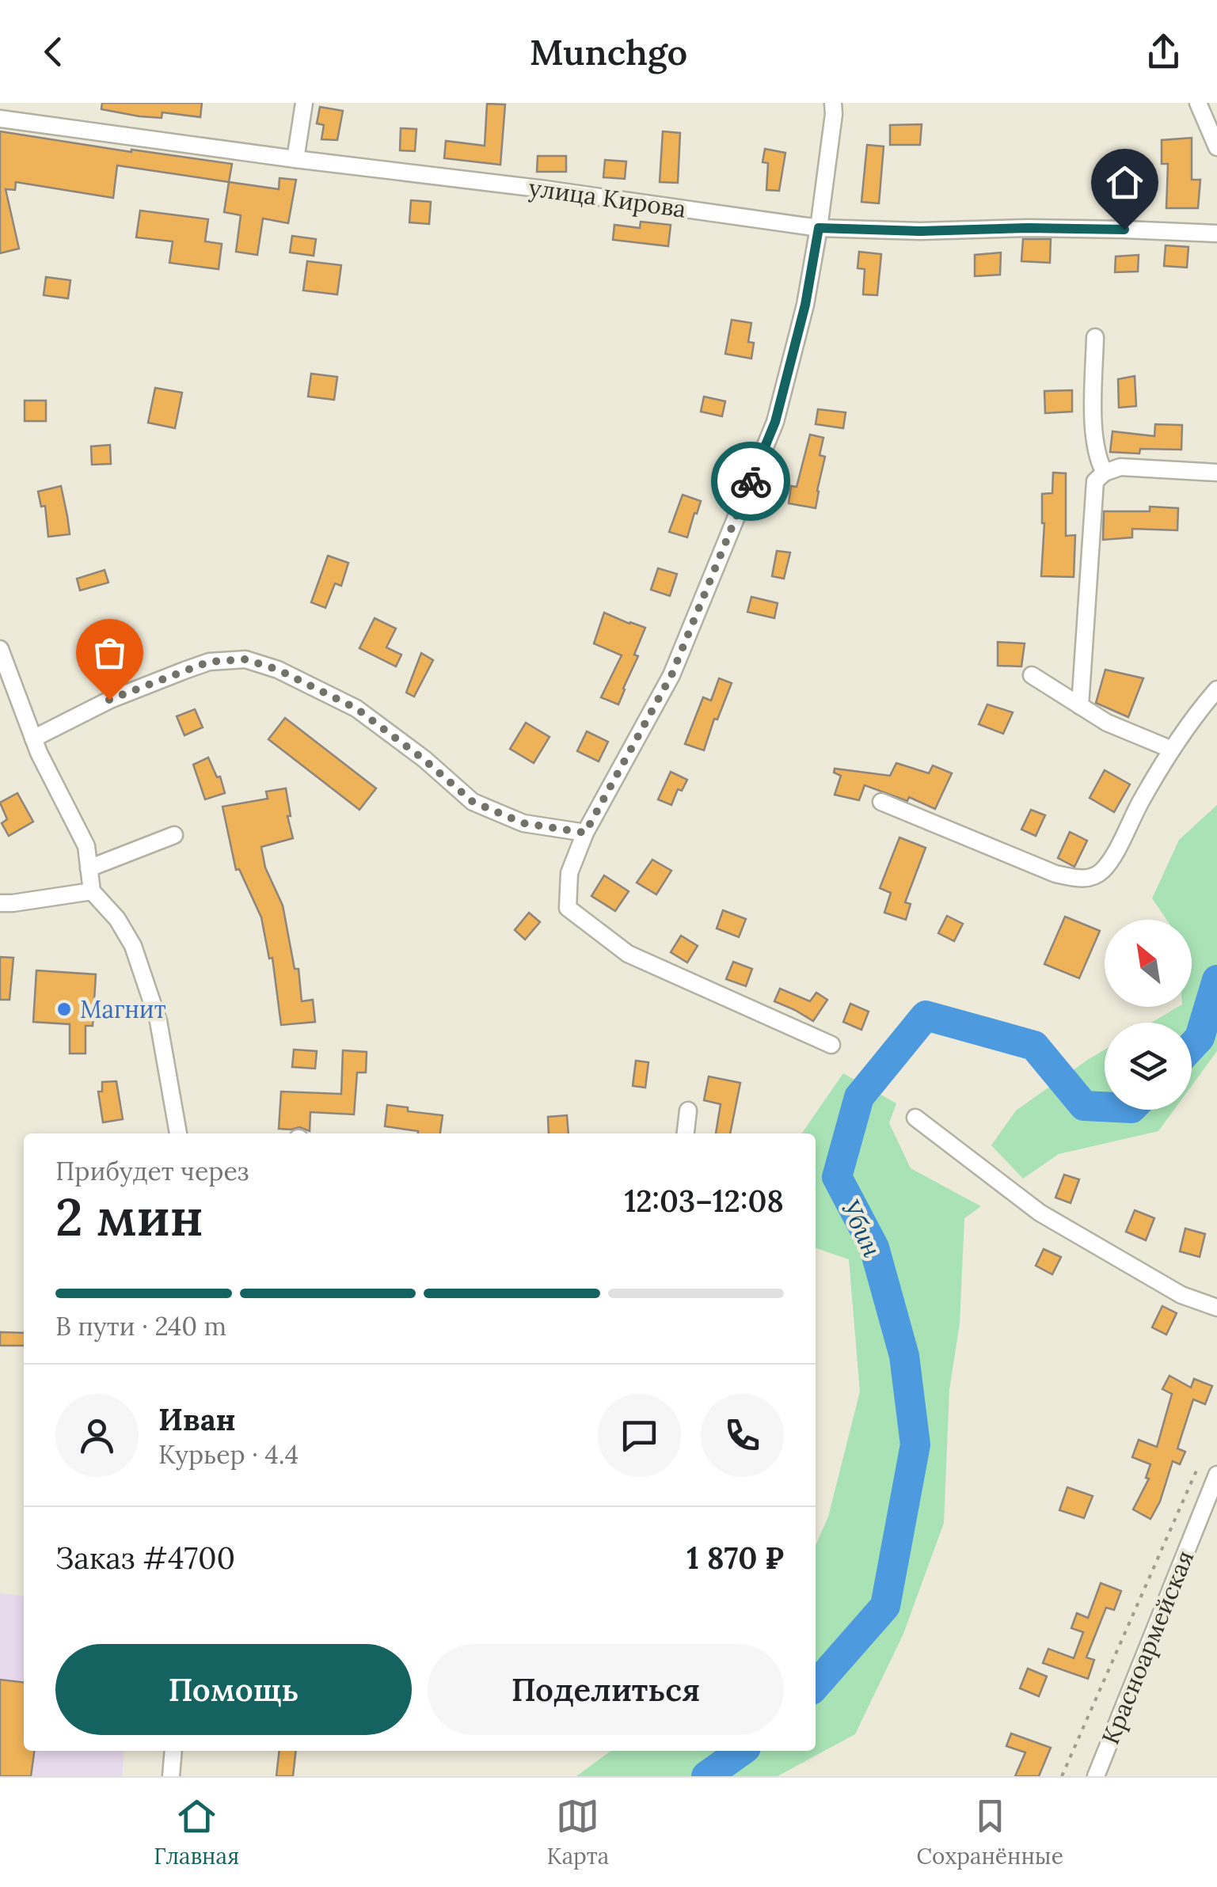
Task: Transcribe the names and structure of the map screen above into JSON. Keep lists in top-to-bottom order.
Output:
{
  "streets": {
    "street": ["улица Кирова", "Красноармейская"]
  },
  "water": ["Убин"],
  "places": ["Магнит"],
  "north": "top left",
  "page": {
    "header": "Munchgo",
    "heading": ["2 мин", "Прибудет через", "12:03–12:08"],
    "panel": [
      "Иван",
      "Курьер · 4.4",
      "Заказ #4700",
      "1 870 ₽"
    ],
    "bar": "В пути · 240 m",
    "buttons": ["Помощь", "Поделиться"],
    "tabs": ["Главная", "Карта", "Сохранённые"]
  }
}
